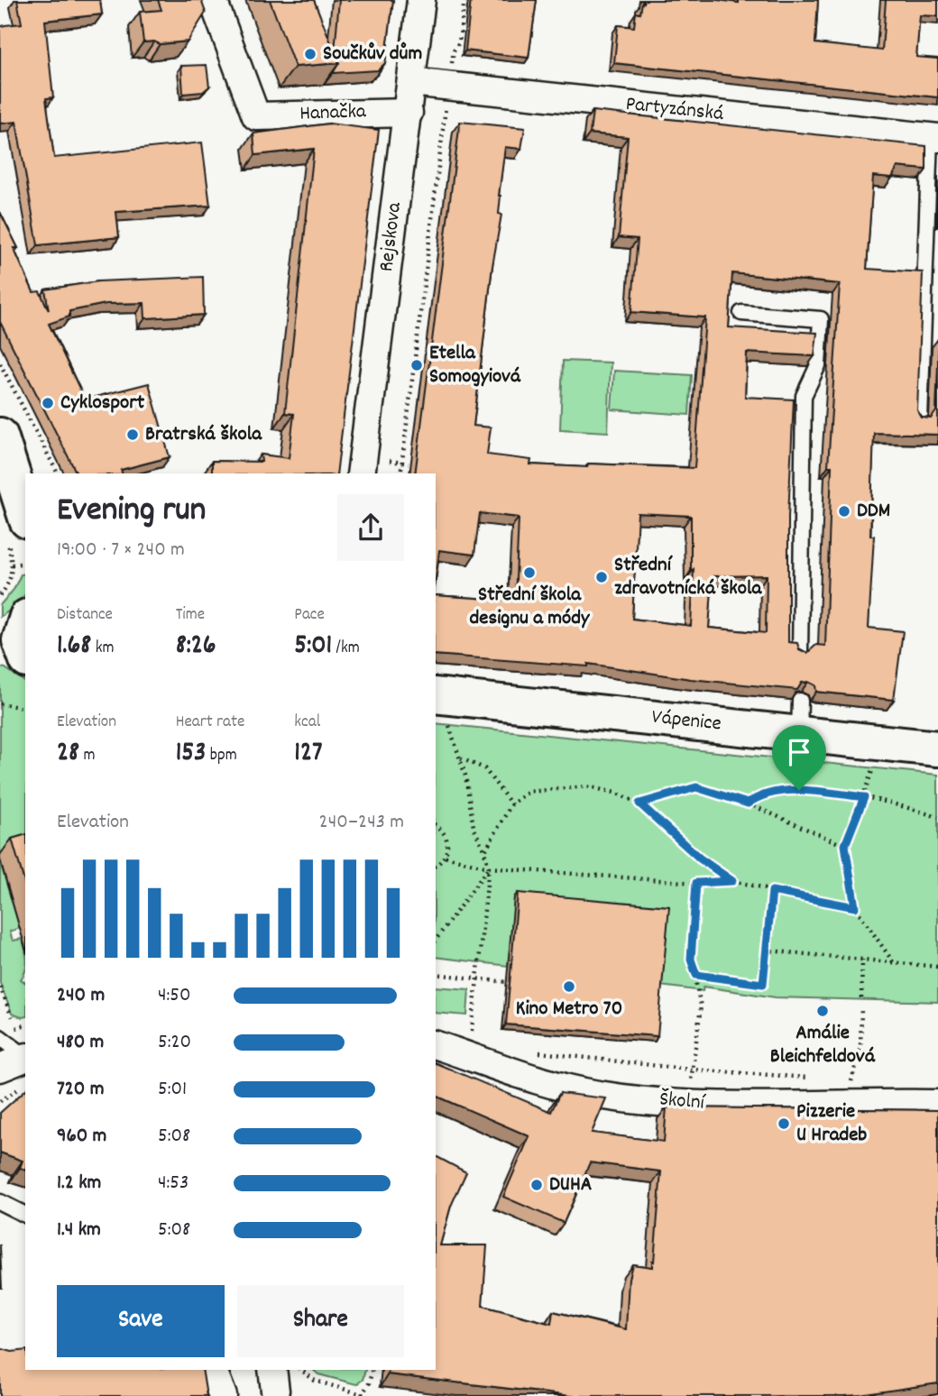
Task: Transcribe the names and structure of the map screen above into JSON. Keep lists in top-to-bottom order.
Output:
{
  "streets": {
    "main road": ["Vápenice"],
    "street": [
      "Partyzánská",
      "Hanačka",
      "Rejskova",
      "Školní"
    ]
  },
  "crossings": [
    ["Partyzánská", "Rejskova"],
    ["Hanačka", "Rejskova"]
  ],
  "places": [
    "Součkův dům",
    "Etella Somogyiová",
    "Cyklosport",
    "Bratrská škola",
    "DDM",
    "Střední škola designu a módy",
    "Střední zdravotnícká škola",
    "Kino Metro 70",
    "Amálie Bleichfeldová",
    "Pizzerie U Hradeb",
    "DUHA"
  ],
  "page": {
    "heading": ["Evening run", "19:00 · 7 × 240 m"],
    "stats": [
      ["Distance", "1.68 km"],
      ["Time", "8:26"],
      ["Pace", "5:01 /km"],
      ["Elevation", "28 m"],
      ["Heart rate", "153 bpm"],
      ["kcal", "127"]
    ],
    "chart": ["Elevation", "240–243 m"],
    "list": [
      {
        "name": "240 m",
        "note": "4:50"
      },
      {
        "name": "480 m",
        "note": "5:20"
      },
      {
        "name": "720 m",
        "note": "5:01"
      },
      {
        "name": "960 m",
        "note": "5:08"
      },
      {
        "name": "1.2 km",
        "note": "4:53"
      },
      {
        "name": "1.4 km",
        "note": "5:08"
      }
    ],
    "buttons": ["Save", "Share"]
  }
}
